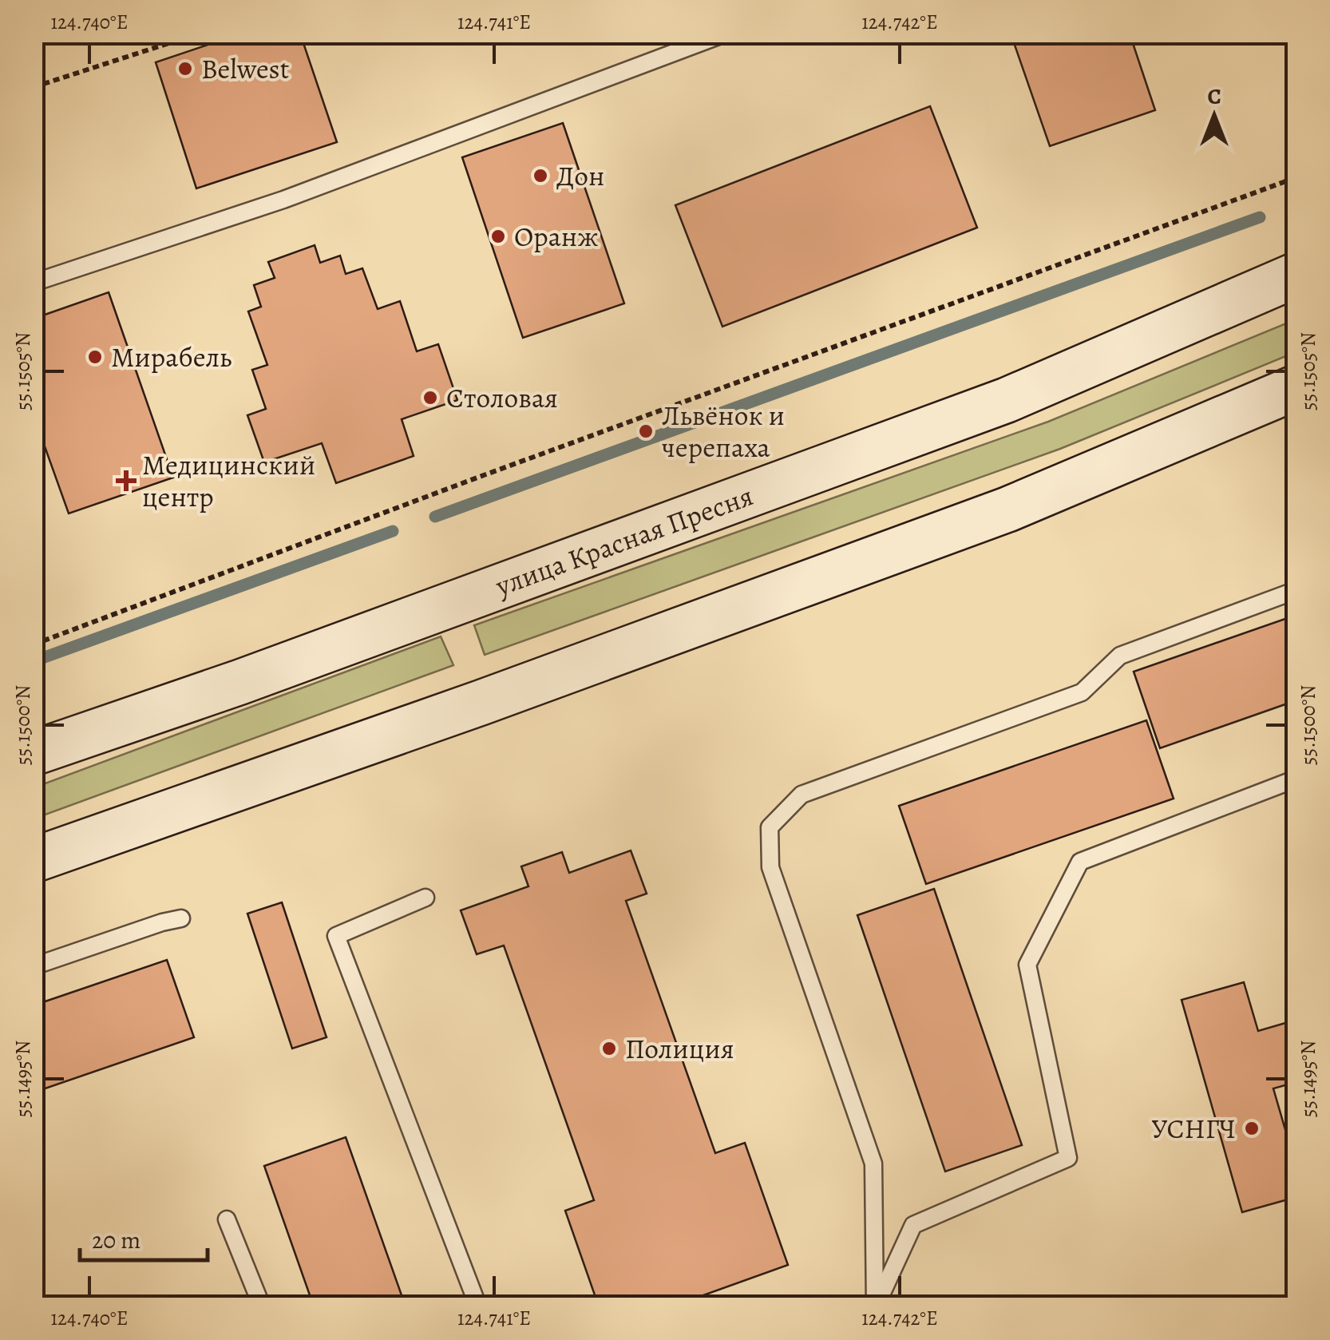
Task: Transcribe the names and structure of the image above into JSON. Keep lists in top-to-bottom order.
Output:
{
  "streets": {
    "street": ["улица Красная Пресня"]
  },
  "places": {
    "other": [
      "Belwest",
      "Дон",
      "Оранж",
      "Мирабель",
      "Столовая",
      "Львёнок и черепаха",
      "Полиция",
      "УСНГЧ"
    ],
    "health": ["Медицинский центр"]
  },
  "scale_bar": "20 m",
  "north": "top",
  "coordinates": [
    "124.740°E",
    "124.741°E",
    "124.742°E",
    "55.1505°N",
    "55.1500°N",
    "55.1495°N"
  ]
}
